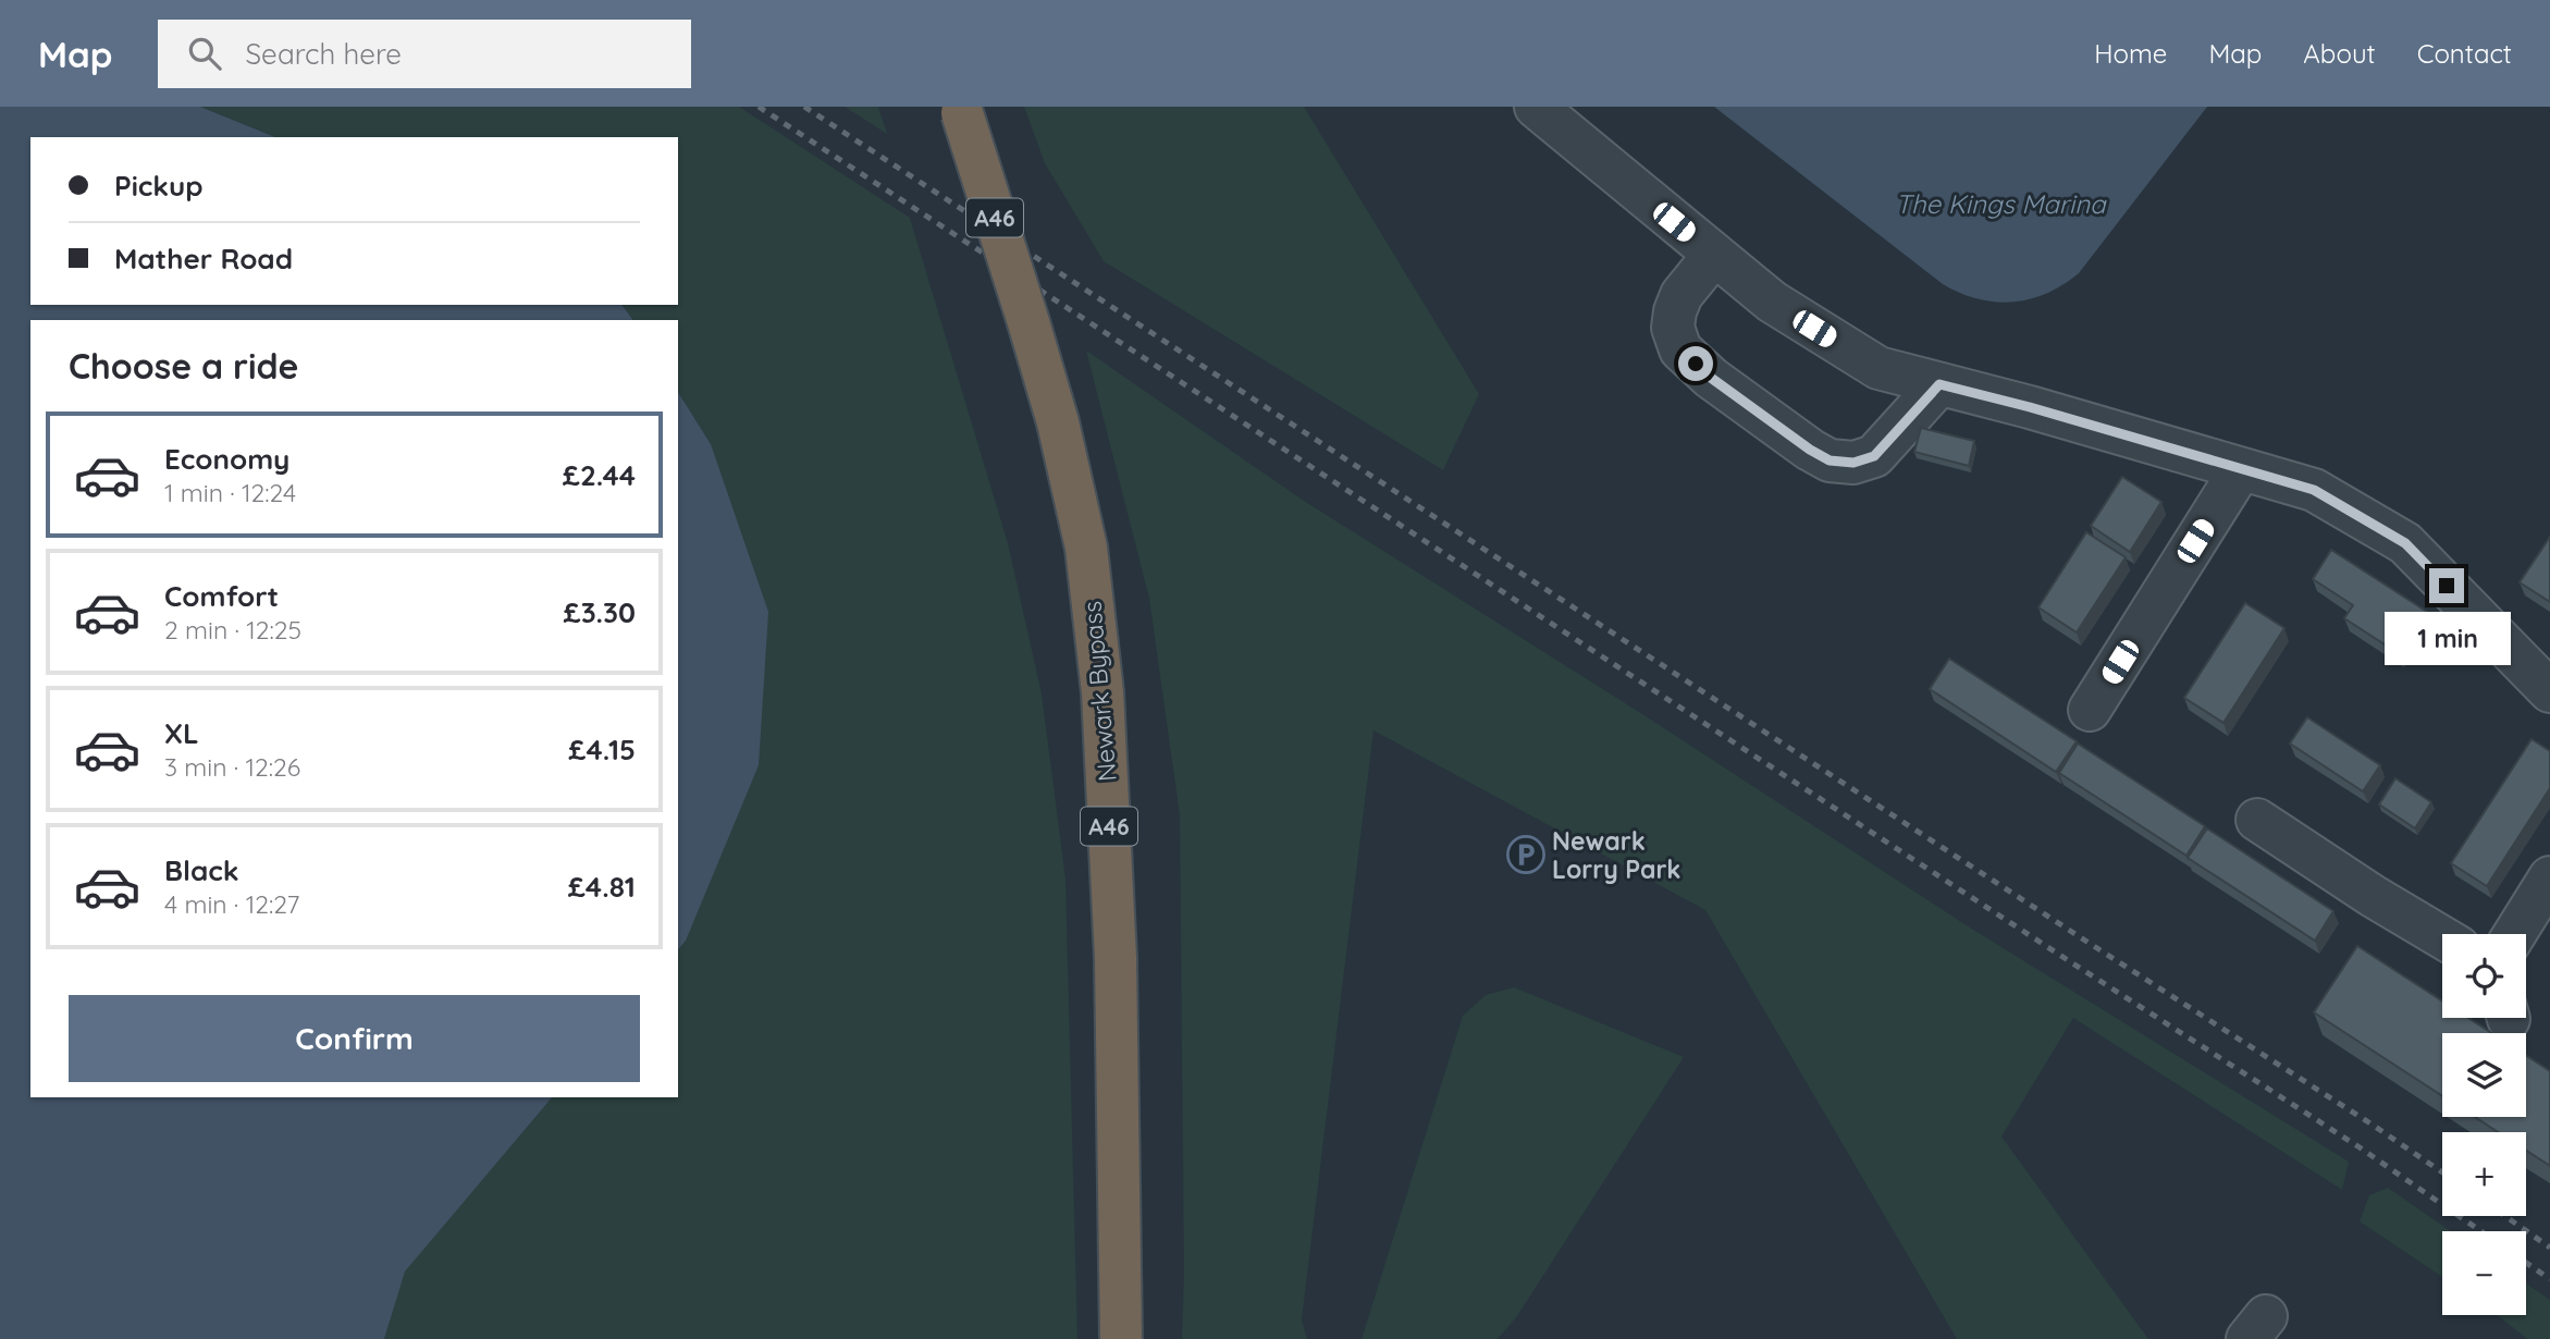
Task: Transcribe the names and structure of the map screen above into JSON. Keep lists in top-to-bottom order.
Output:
{
  "streets": {
    "highway": ["A46", "Newark Bypass"]
  },
  "water": ["The Kings Marina"],
  "places": {
    "parking": ["Newark Lorry Park"]
  },
  "page": {
    "header": "Map",
    "search": "Search here",
    "nav": [
      "Home",
      "Map",
      "About",
      "Contact"
    ],
    "banner": ["Pickup", "Mather Road"],
    "heading": "Choose a ride",
    "list": [
      {
        "name": "Economy",
        "note": "1 min · 12:24",
        "value": "£2.44"
      },
      {
        "name": "Comfort",
        "note": "2 min · 12:25",
        "value": "£3.30"
      },
      {
        "name": "XL",
        "note": "3 min · 12:26",
        "value": "£4.15"
      },
      {
        "name": "Black",
        "note": "4 min · 12:27",
        "value": "£4.81"
      }
    ],
    "bubble": "1 min",
    "map_buttons": ["+", "−"],
    "buttons": "Confirm"
  }
}
